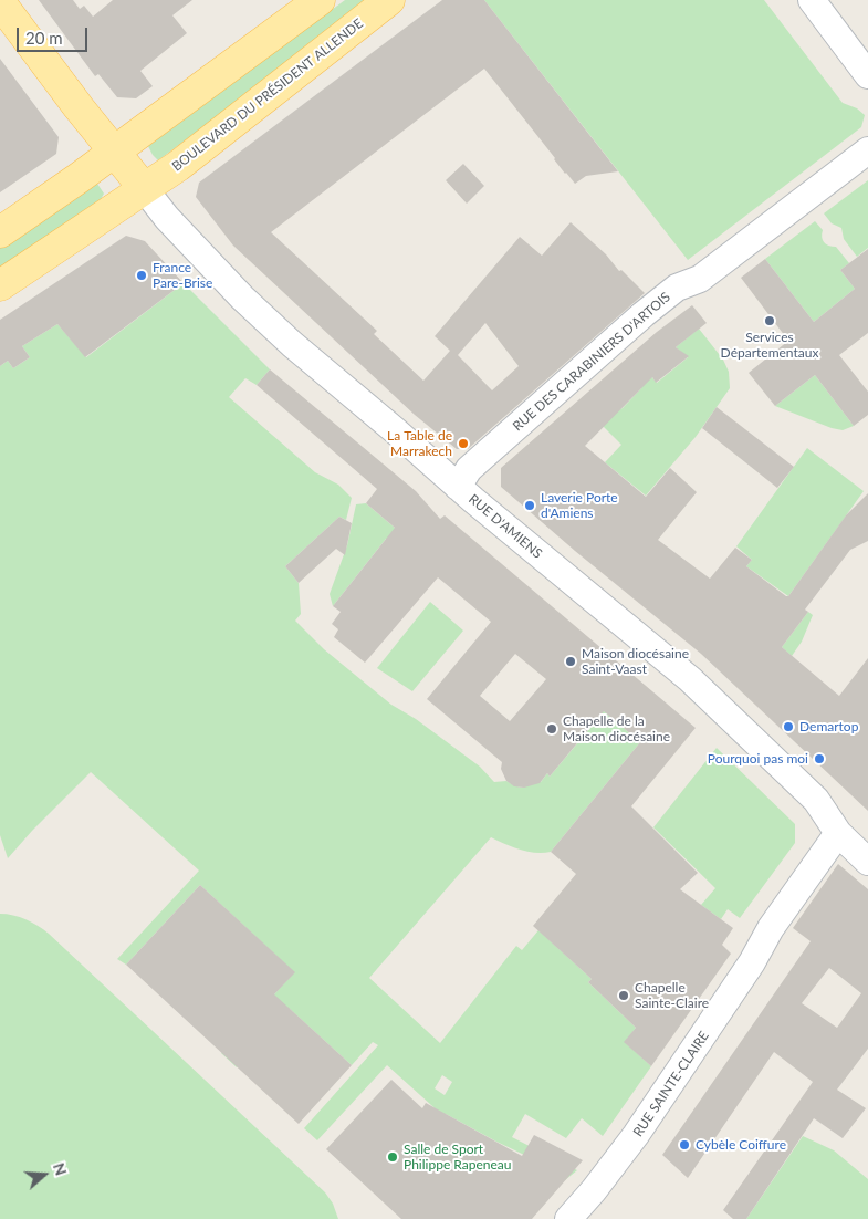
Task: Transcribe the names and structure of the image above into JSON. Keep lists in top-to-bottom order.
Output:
{
  "streets": {
    "main road": ["BOULEVARD DU PRÉSIDENT ALLENDE"],
    "street": ["RUE DES CARABINIERS D'ARTOIS", "RUE D'AMIENS", "RUE SAINTE-CLAIRE"]
  },
  "crossings": [
    ["BOULEVARD DU PRÉSIDENT ALLENDE", "RUE D'AMIENS"],
    ["RUE DES CARABINIERS D'ARTOIS", "RUE D'AMIENS"],
    ["RUE D'AMIENS", "RUE SAINTE-CLAIRE"]
  ],
  "places": [
    "France Pare-Brise",
    "Services Départementaux",
    "La Table de Marrakech",
    "Laverie Porte d'Amiens",
    "Maison diocésaine Saint-Vaast",
    "Demartop",
    "Chapelle de la Maison diocésaine",
    "Pourquoi pas moi",
    "Chapelle Sainte-Claire",
    "Cybèle Coiffure",
    "Salle de Sport Philippe Rapeneau"
  ],
  "scale_bar": "20 m",
  "north": "right"
}
